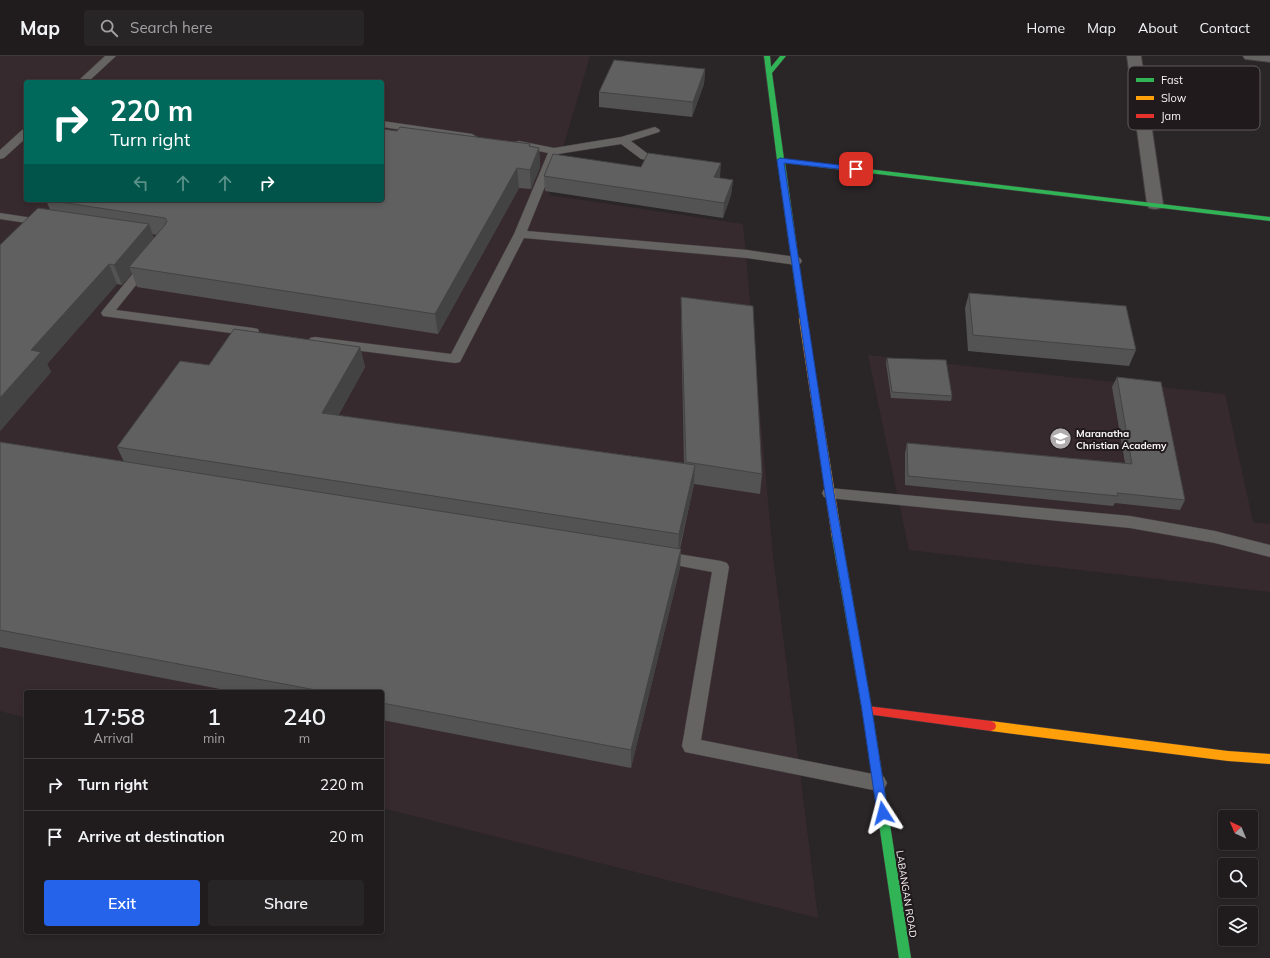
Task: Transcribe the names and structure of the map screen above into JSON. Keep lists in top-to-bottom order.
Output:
{
  "streets": {
    "main road": ["LABANGAN ROAD"]
  },
  "places": {
    "school or university": ["Maranatha Christian Academy"]
  },
  "legend": ["Fast", "Slow", "Jam"],
  "north": "top left",
  "page": {
    "header": "Map",
    "search": "Search here",
    "nav": [
      "Home",
      "Map",
      "About",
      "Contact"
    ],
    "turn": ["220 m", "Turn right"],
    "eta": [
      "17:58",
      "Arrival",
      "1",
      "min",
      "240",
      "m"
    ],
    "list": [
      {
        "name": "Turn right",
        "value": "220 m"
      },
      {
        "name": "Arrive at destination",
        "value": "20 m"
      }
    ],
    "buttons": ["Exit", "Share"]
  }
}
